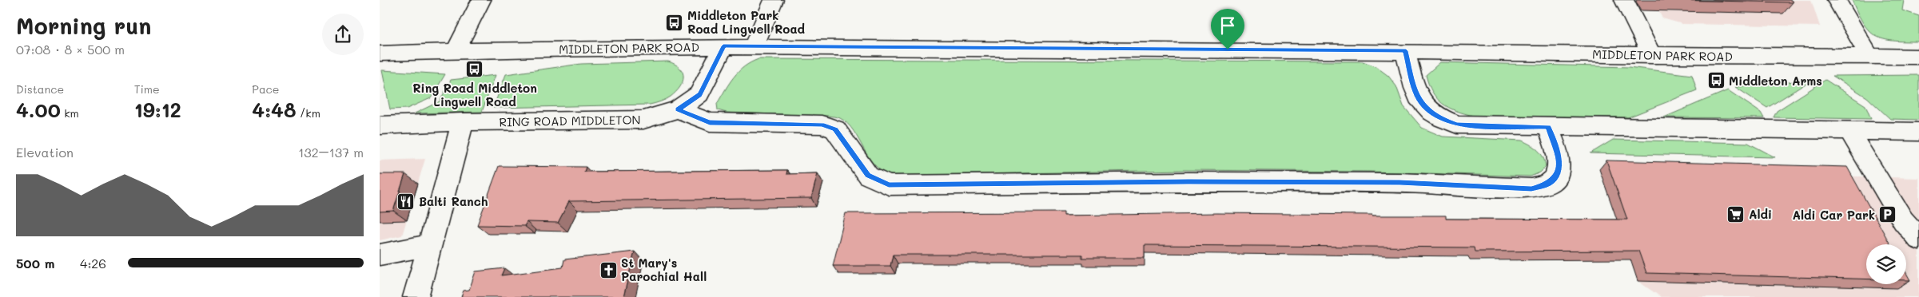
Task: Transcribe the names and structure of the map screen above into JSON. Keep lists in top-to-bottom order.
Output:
{
  "streets": {
    "street": ["MIDDLETON PARK ROAD", "RING ROAD MIDDLETON"]
  },
  "crossings": [
    ["MIDDLETON PARK ROAD", "RING ROAD MIDDLETON"]
  ],
  "places": {
    "bus stop": ["Middleton Park Road Lingwell Road", "Ring Road Middleton Lingwell Road", "Middleton Arms"],
    "restaurant": ["Balti Ranch"],
    "supermarket": ["Aldi"],
    "parking": ["Aldi Car Park"],
    "church": ["St Mary's Parochial Hall"]
  },
  "page": {
    "heading": ["Morning run", "07:08 · 8 × 500 m"],
    "stats": [
      ["Distance", "4.00 km"],
      ["Time", "19:12"],
      ["Pace", "4:48 /km"]
    ],
    "chart": ["Elevation", "132–137 m"],
    "list": [
      {
        "name": "500 m",
        "note": "4:26"
      }
    ]
  }
}
